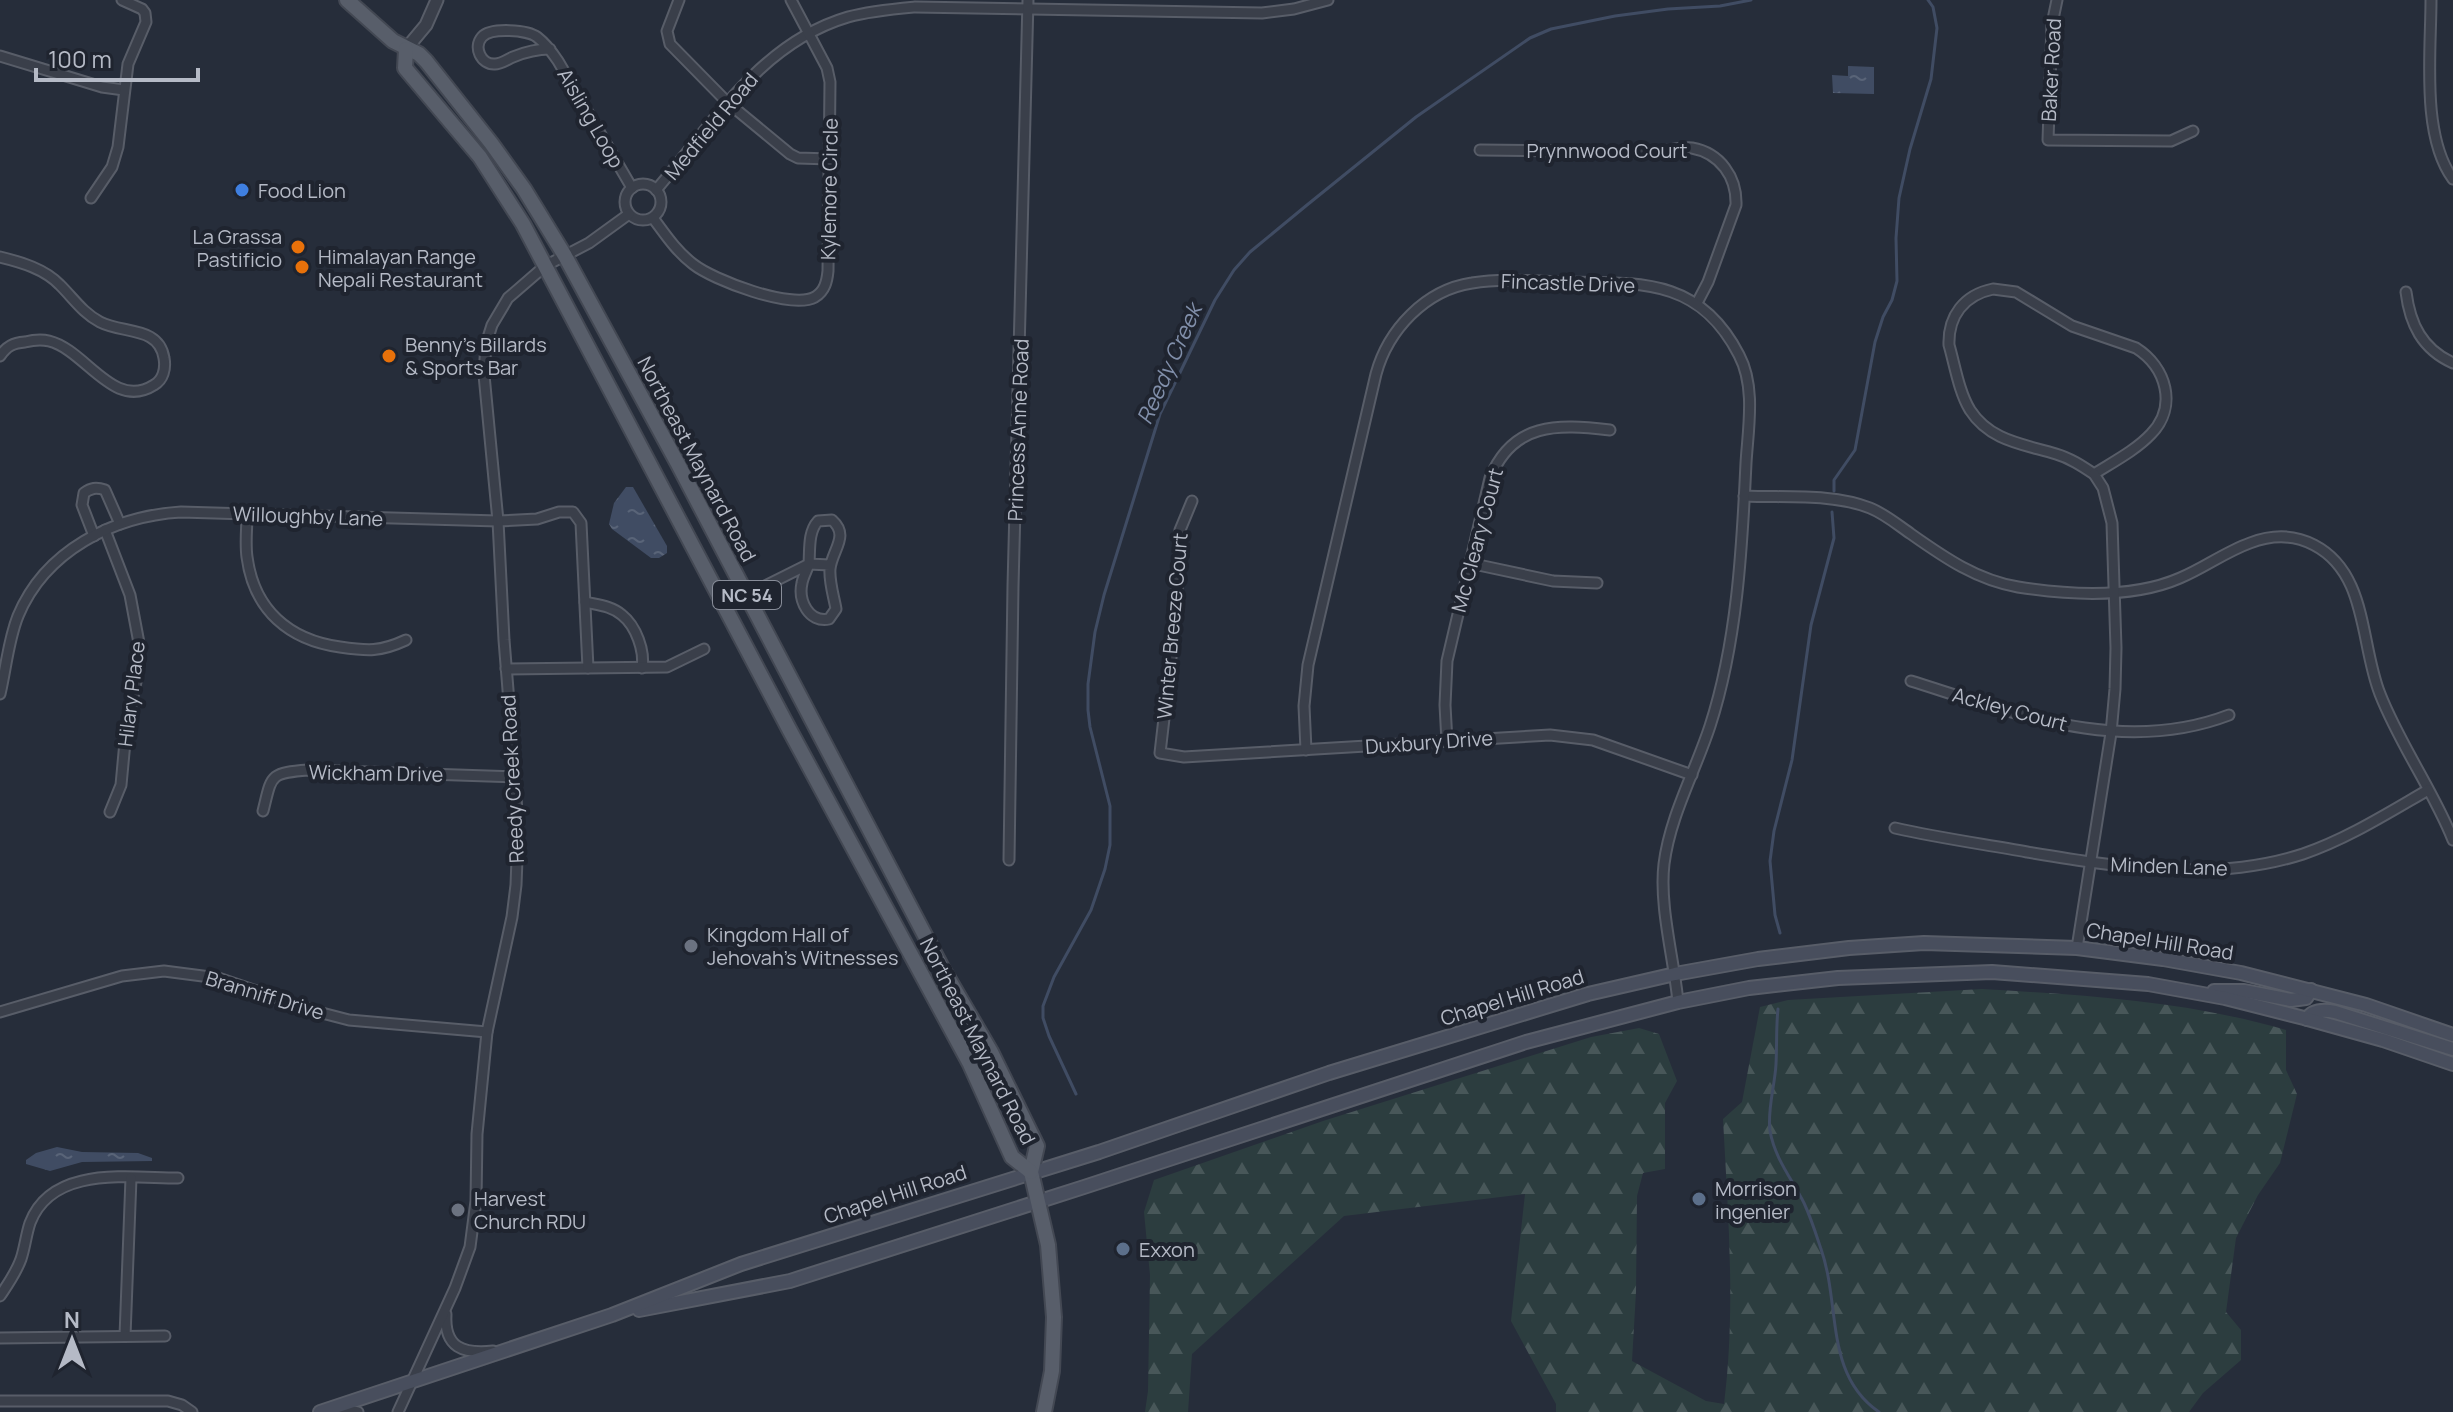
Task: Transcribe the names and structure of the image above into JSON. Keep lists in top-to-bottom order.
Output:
{
  "streets": {
    "main road": ["Northeast Maynard Road", "NC 54", "Chapel Hill Road"],
    "street": [
      "Baker Road",
      "Aisling Loop",
      "Medfield Road",
      "Prynnwood Court",
      "Kylemore Circle",
      "Fincastle Drive",
      "Princess Anne Road",
      "Willoughby Lane",
      "Mc Cleary Court",
      "Winter Breeze Court",
      "Hilary Place",
      "Ackley Court",
      "Duxbury Drive",
      "Wickham Drive",
      "Reedy Creek Road",
      "Minden Lane",
      "Branniff Drive"
    ]
  },
  "crossings": [
    ["Aisling Loop", "Medfield Road"],
    ["Aisling Loop", "Kylemore Circle"],
    ["Medfield Road", "Kylemore Circle"],
    ["Medfield Road", "Princess Anne Road"],
    ["Prynnwood Court", "Fincastle Drive"],
    ["Fincastle Drive", "Duxbury Drive"],
    ["Fincastle Drive", "Chapel Hill Road"],
    ["Northeast Maynard Road", "Reedy Creek Road"],
    ["Northeast Maynard Road", "Chapel Hill Road"],
    ["Willoughby Lane", "Hilary Place"],
    ["Willoughby Lane", "Reedy Creek Road"],
    ["Mc Cleary Court", "Duxbury Drive"],
    ["Winter Breeze Court", "Duxbury Drive"],
    ["Wickham Drive", "Reedy Creek Road"],
    ["Reedy Creek Road", "Chapel Hill Road"],
    ["Reedy Creek Road", "Branniff Drive"]
  ],
  "water": ["Reedy Creek"],
  "places": [
    "Food Lion",
    "La Grassa Pastificio",
    "Himalayan Range Nepali Restaurant",
    "Benny's Billards & Sports Bar",
    "Kingdom Hall of Jehovah’s Witnesses",
    "Morrison ingenier",
    "Harvest Church RDU",
    "Exxon"
  ],
  "scale_bar": "100 m",
  "north": "top"
}
